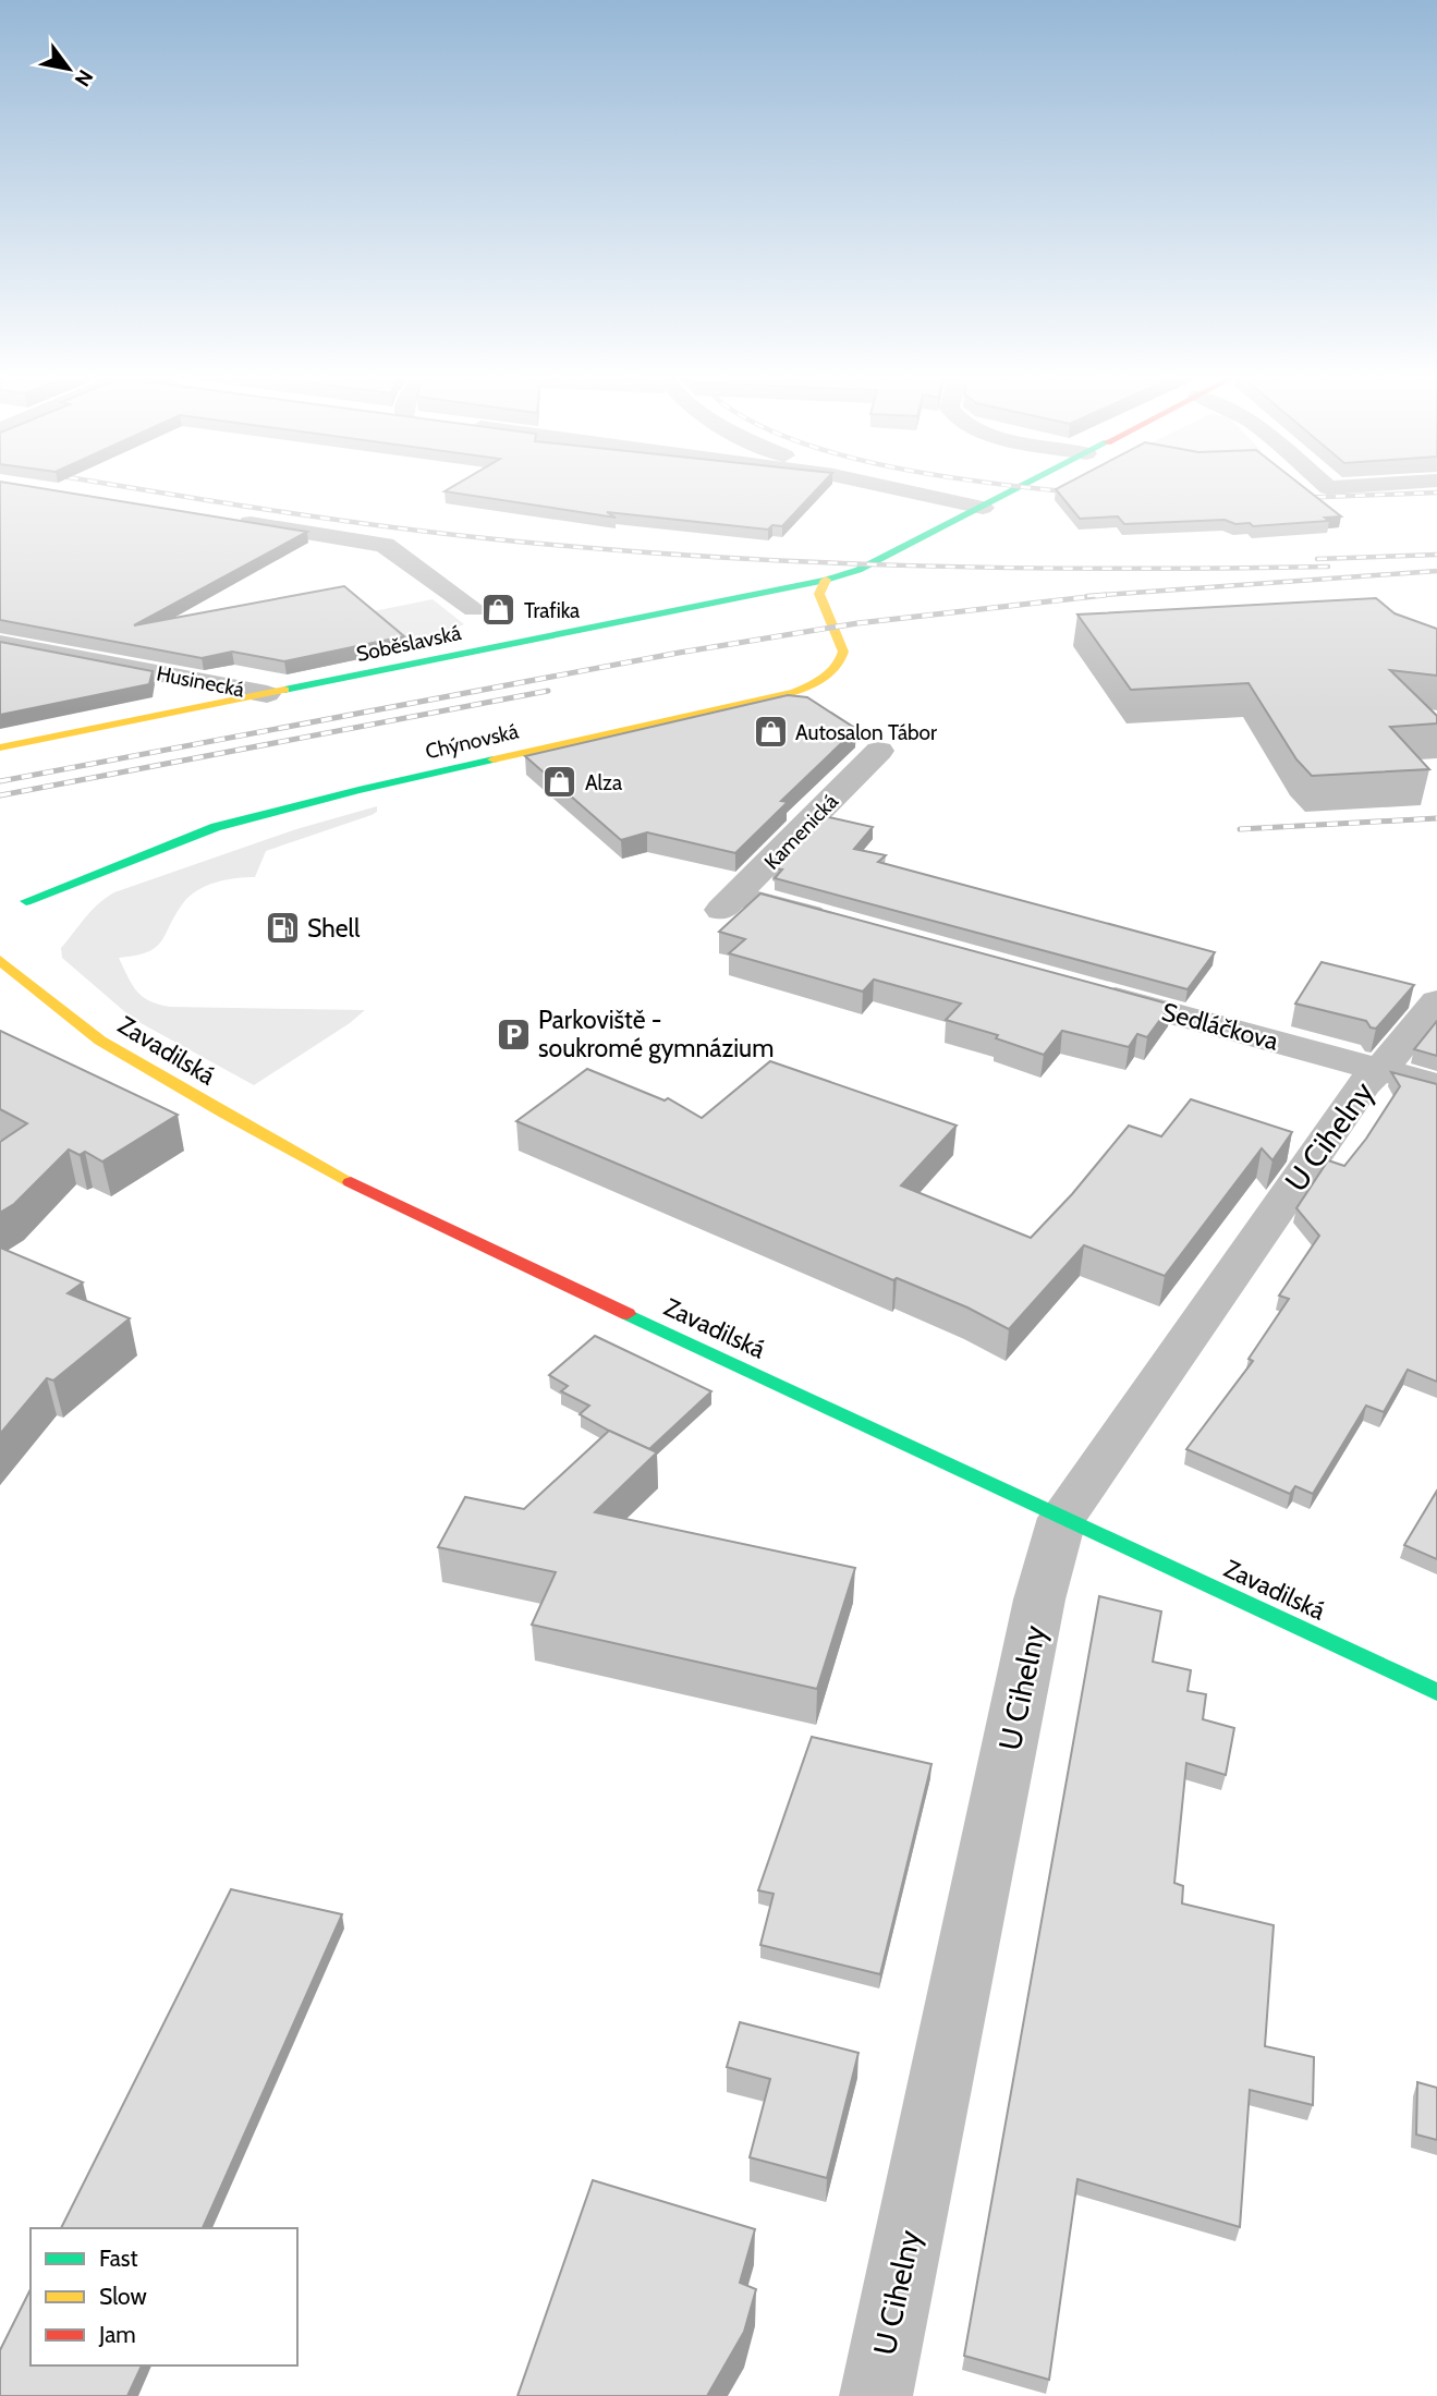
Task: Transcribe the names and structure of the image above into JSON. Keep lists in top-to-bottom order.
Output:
{
  "streets": {
    "main road": ["Soběslavská", "Chýnovská", "Zavadilská"],
    "street": [
      "Husinecká",
      "Kamenická",
      "Sedláčkova",
      "U Cihelny"
    ]
  },
  "crossings": [
    ["Soběslavská", "Husinecká"],
    ["Soběslavská", "Chýnovská"],
    ["Sedláčkova", "U Cihelny"],
    ["Zavadilská", "U Cihelny"]
  ],
  "places": {
    "shop": ["Trafika", "Autosalon Tábor", "Alza"],
    "fuel station": ["Shell"],
    "parking": ["Parkoviště - soukromé gymnázium"]
  },
  "legend": ["Fast", "Slow", "Jam"],
  "north": "bottom right"
}
